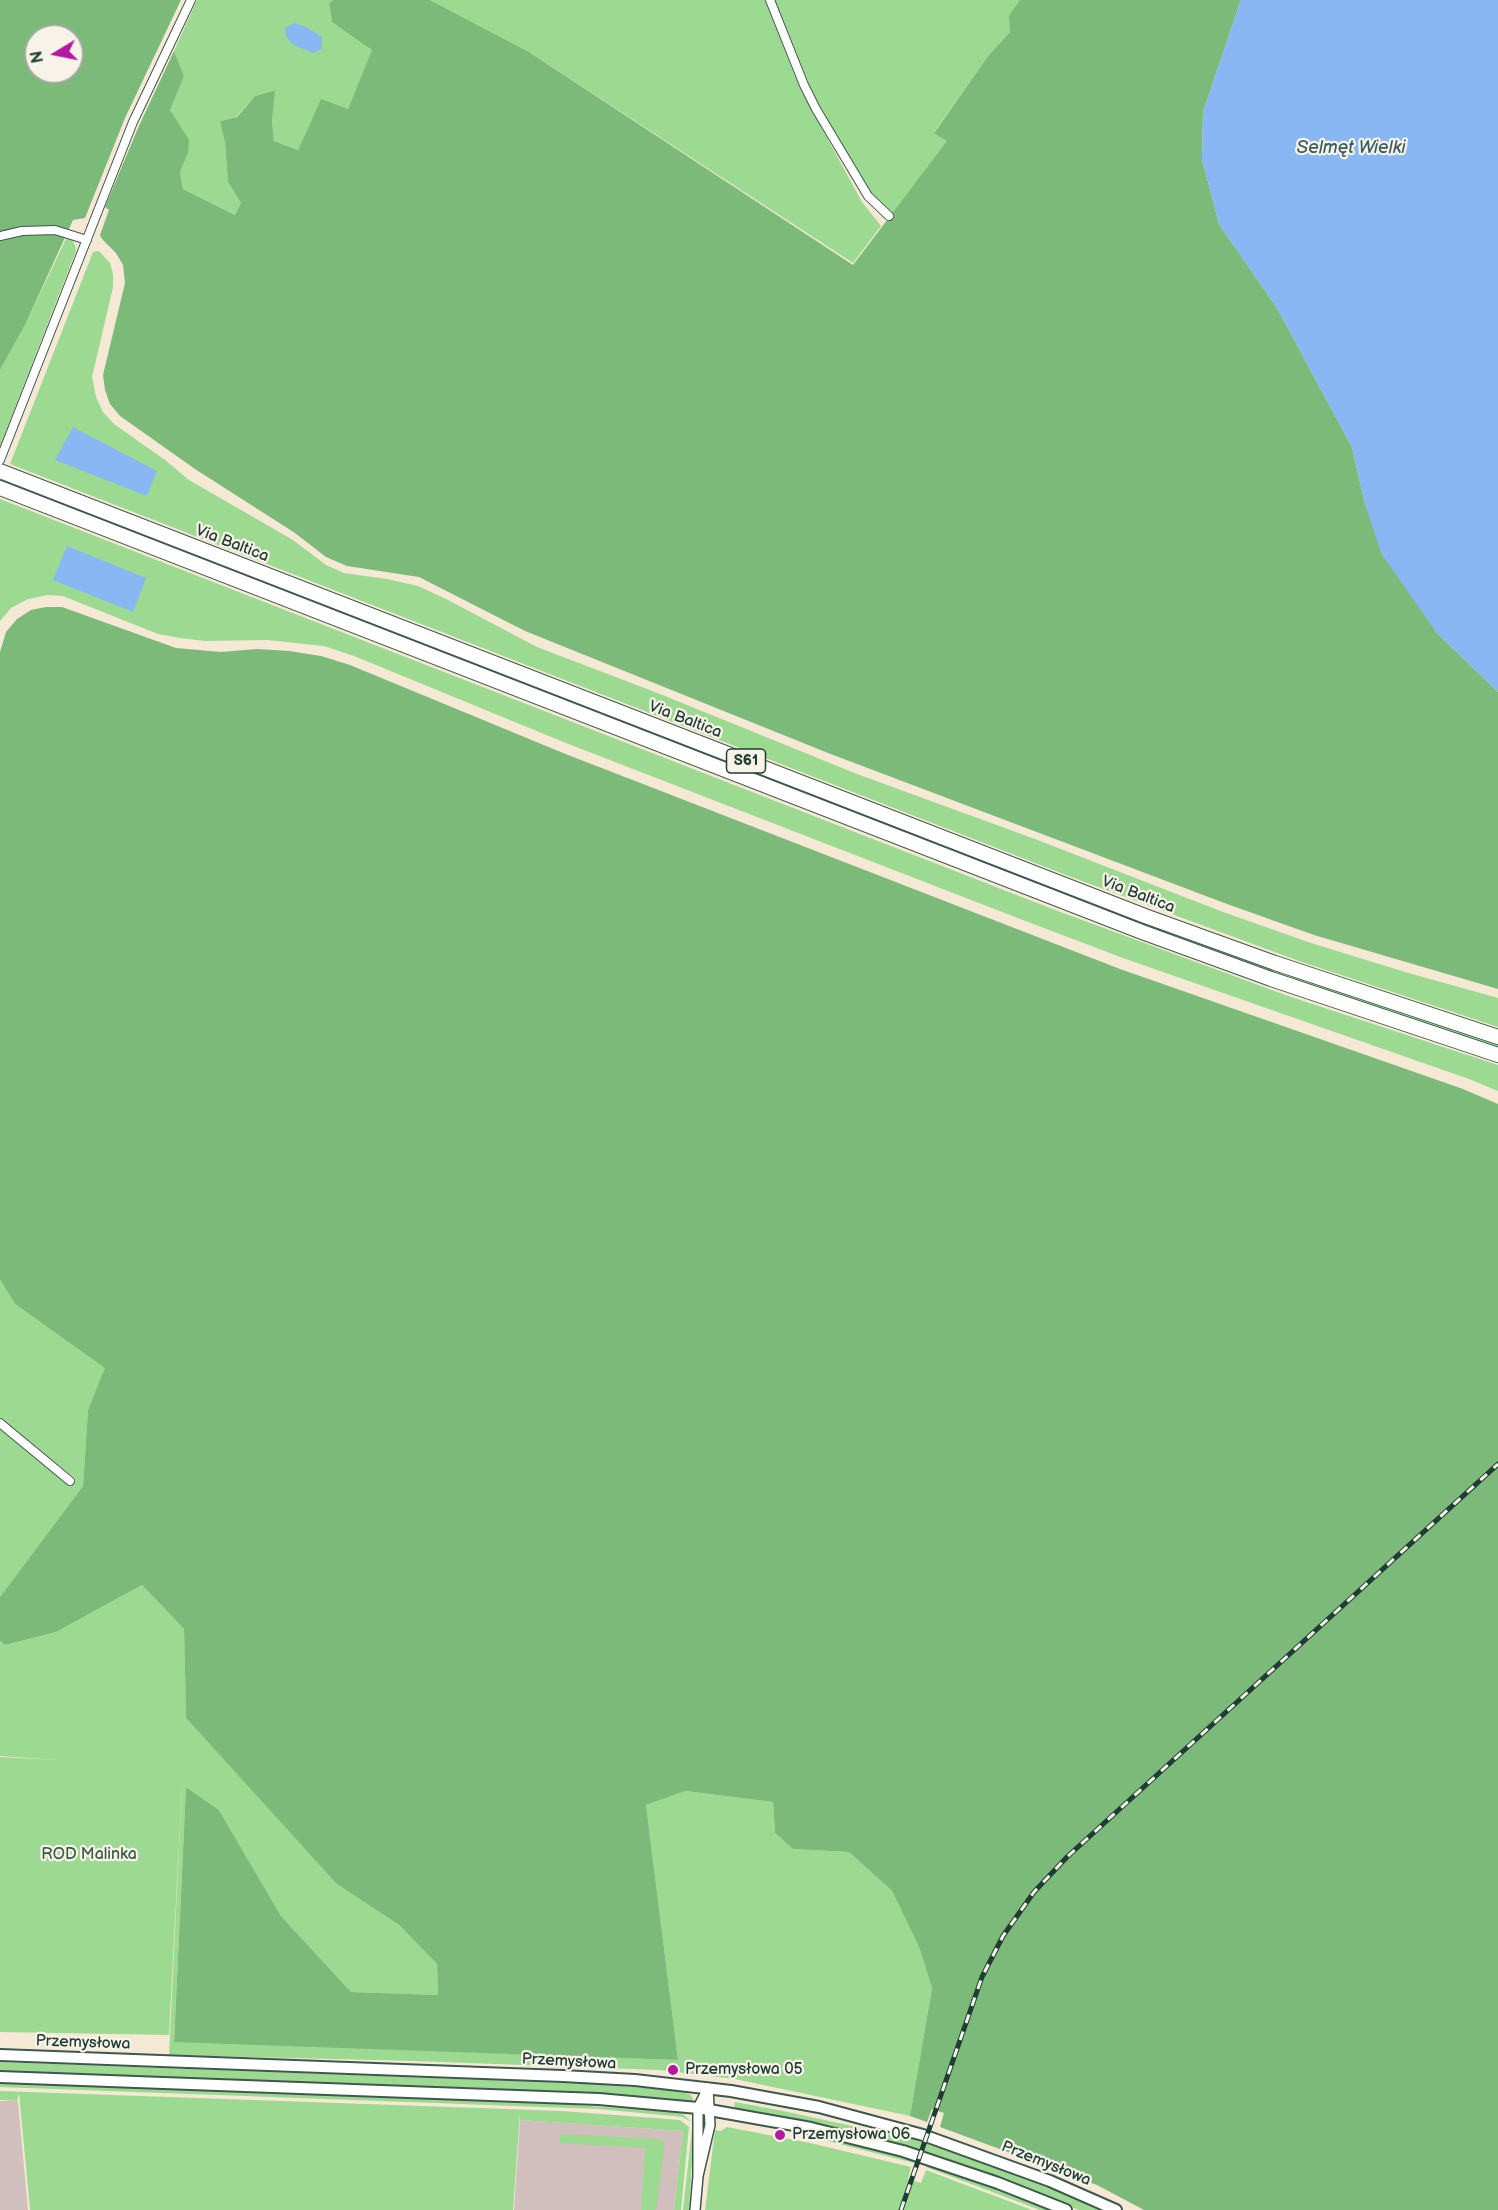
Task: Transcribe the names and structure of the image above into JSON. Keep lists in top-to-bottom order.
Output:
{
  "streets": {
    "highway": ["Via Baltica", "S61"],
    "main road": ["Przemysłowa"]
  },
  "water": ["Selmęt Wielki"],
  "parks": ["ROD Malinka"],
  "places": ["Przemysłowa 05", "Przemysłowa 06"],
  "north": "left"
}
